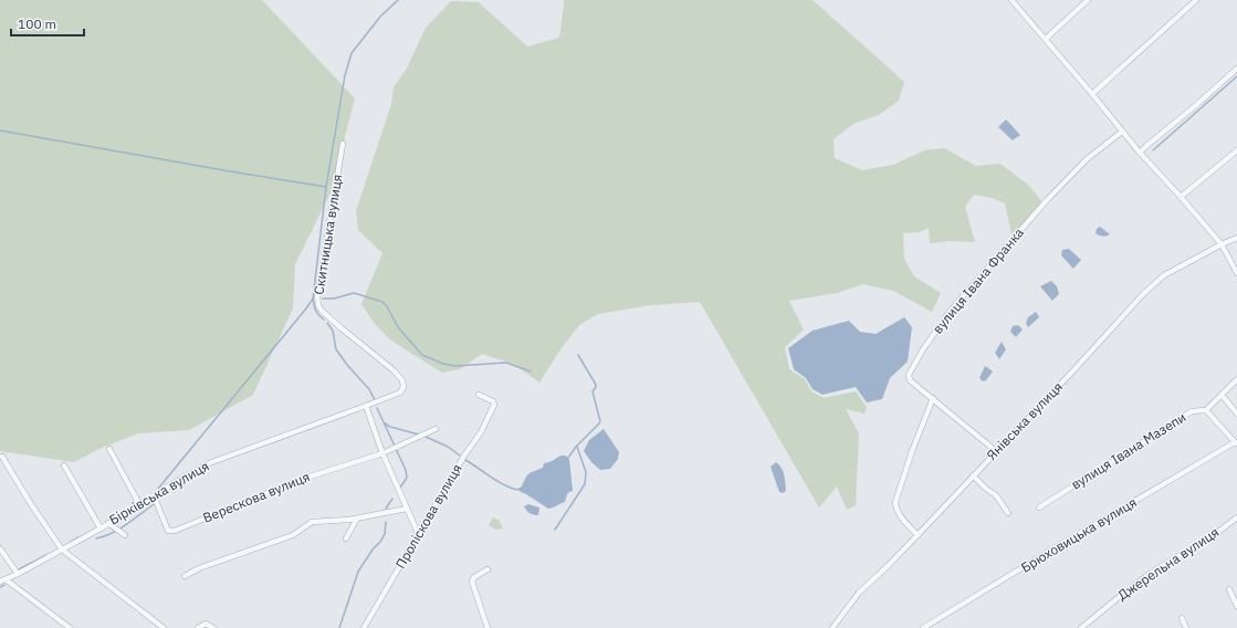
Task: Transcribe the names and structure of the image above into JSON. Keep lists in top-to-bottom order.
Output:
{
  "streets": {
    "street": [
      "Скитницька вулиця",
      "вулиця Івана Франка",
      "Янівська вулиця",
      "вулиця Івана Мазепи",
      "Бірківська вулиця",
      "Верескова вулиця",
      "Проліскова вулиця",
      "Брюховицька вулиця",
      "Джерельна вулиця"
    ]
  },
  "crossings": [
    ["Скитницька вулиця", "Бірківська вулиця"],
    ["вулиця Івана Франка", "Янівська вулиця"],
    ["Бірківська вулиця", "Верескова вулиця"]
  ],
  "scale_bar": "100 m"
}
